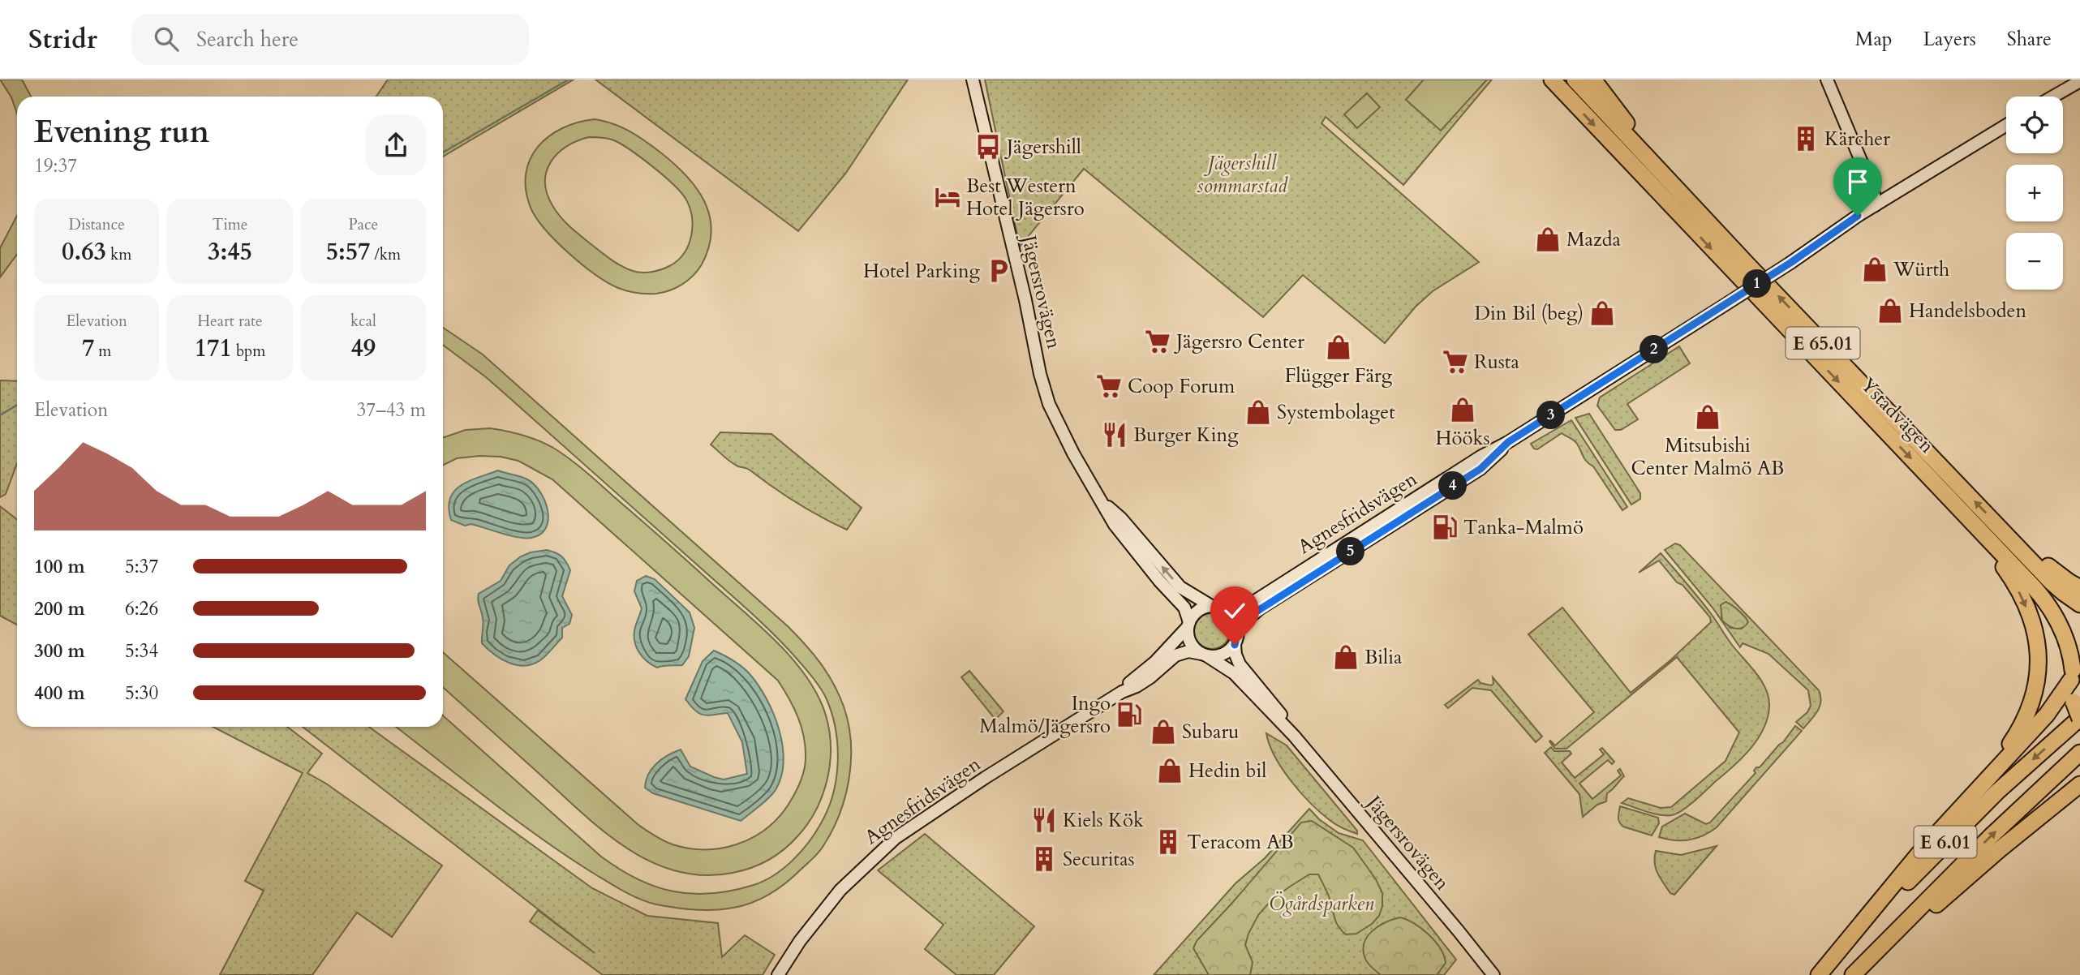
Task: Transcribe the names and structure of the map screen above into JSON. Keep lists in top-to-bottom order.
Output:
{
  "streets": {
    "highway": ["E 65.01", "Ystadvägen", "E 6.01"],
    "main road": ["Jägersrovägen", "Agnesfridsvägen"]
  },
  "crossings": [
    ["Jägersrovägen", "Agnesfridsvägen"],
    ["Ystadvägen", "E 6.01"]
  ],
  "parks": ["Jägershill sommarstad", "Ögårdsparken"],
  "places": {
    "building": ["Kärcher", "Teracom AB", "Securitas"],
    "bus stop": ["Jägershill"],
    "hotel": ["Best Western Hotel Jägersro"],
    "shop": [
      "Mazda",
      "Würth",
      "Handelsboden",
      "Din Bil (beg)",
      "Flügger Färg",
      "Hööks",
      "Systembolaget",
      "Mitsubishi Center Malmö AB",
      "Bilia",
      "Subaru",
      "Hedin bil"
    ],
    "parking": ["Hotel Parking"],
    "supermarket": ["Jägersro Center", "Rusta", "Coop Forum"],
    "restaurant": ["Burger King", "Kiels Kök"],
    "fuel station": ["Tanka-Malmö", "Ingo Malmö/Jägersro"]
  },
  "page": {
    "header": "Stridr",
    "search": "Search here",
    "nav": ["Map", "Layers", "Share"],
    "map_buttons": ["+", "−"],
    "heading": ["Evening run", "19:37"],
    "stats": [
      ["Distance", "0.63 km"],
      ["Time", "3:45"],
      ["Pace", "5:57 /km"],
      ["Elevation", "7 m"],
      ["Heart rate", "171 bpm"],
      ["kcal", "49"]
    ],
    "pins": [
      "1",
      "2",
      "3",
      "4",
      "5"
    ],
    "chart": ["Elevation", "37–43 m"],
    "list": [
      {
        "name": "100 m",
        "note": "5:37"
      },
      {
        "name": "200 m",
        "note": "6:26"
      },
      {
        "name": "300 m",
        "note": "5:34"
      },
      {
        "name": "400 m",
        "note": "5:30"
      }
    ]
  }
}
